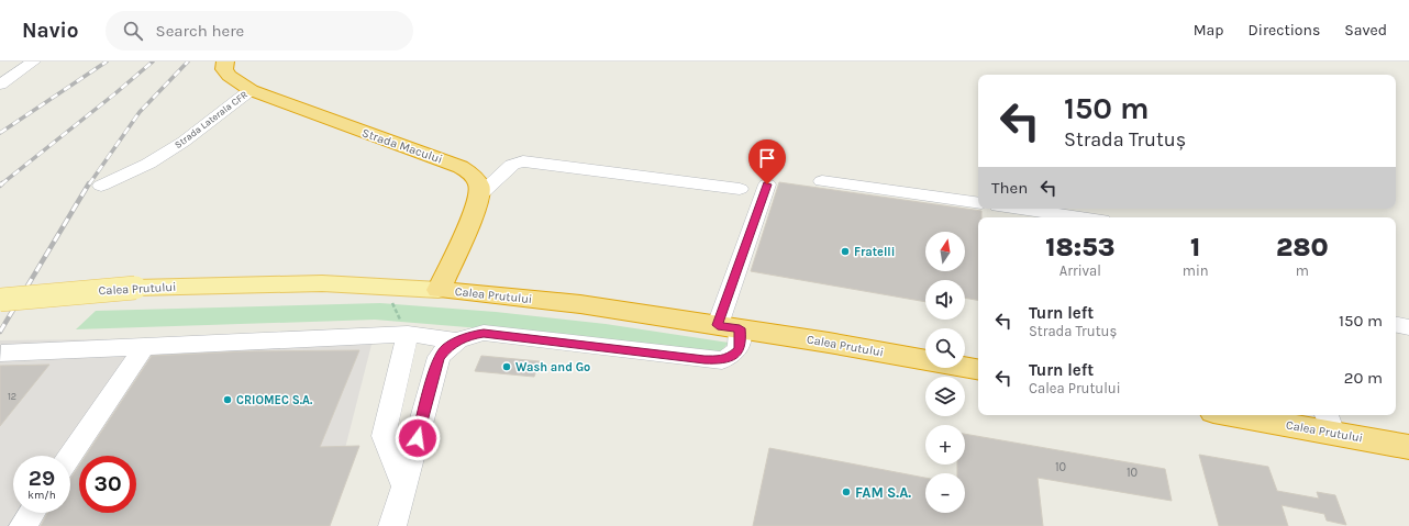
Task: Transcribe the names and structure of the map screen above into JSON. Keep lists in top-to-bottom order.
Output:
{
  "streets": {
    "highway": ["Strada Macului", "Calea Prutului"],
    "street": ["Strada Laterala CFR"]
  },
  "crossings": [
    ["Strada Laterala CFR", "Strada Macului"]
  ],
  "places": [
    "Fratelli",
    "Wash and Go",
    "CRIOMEC S.A.",
    "FAM S.A."
  ],
  "house_numbers": ["12", "10", "10"],
  "north": "top",
  "page": {
    "header": "Navio",
    "search": "Search here",
    "nav": ["Map", "Directions", "Saved"],
    "turn": ["150 m", "Strada Trutuș"],
    "then": "Then",
    "eta": [
      "18:53",
      "Arrival",
      "1",
      "min",
      "280",
      "m"
    ],
    "map_buttons": ["+", "−"],
    "list": [
      {
        "name": "Turn left",
        "note": "Strada Trutuș",
        "value": "150 m"
      },
      {
        "name": "Turn left",
        "note": "Calea Prutului",
        "value": "20 m"
      }
    ],
    "speed": "29 km/h",
    "limit": "30"
  }
}
